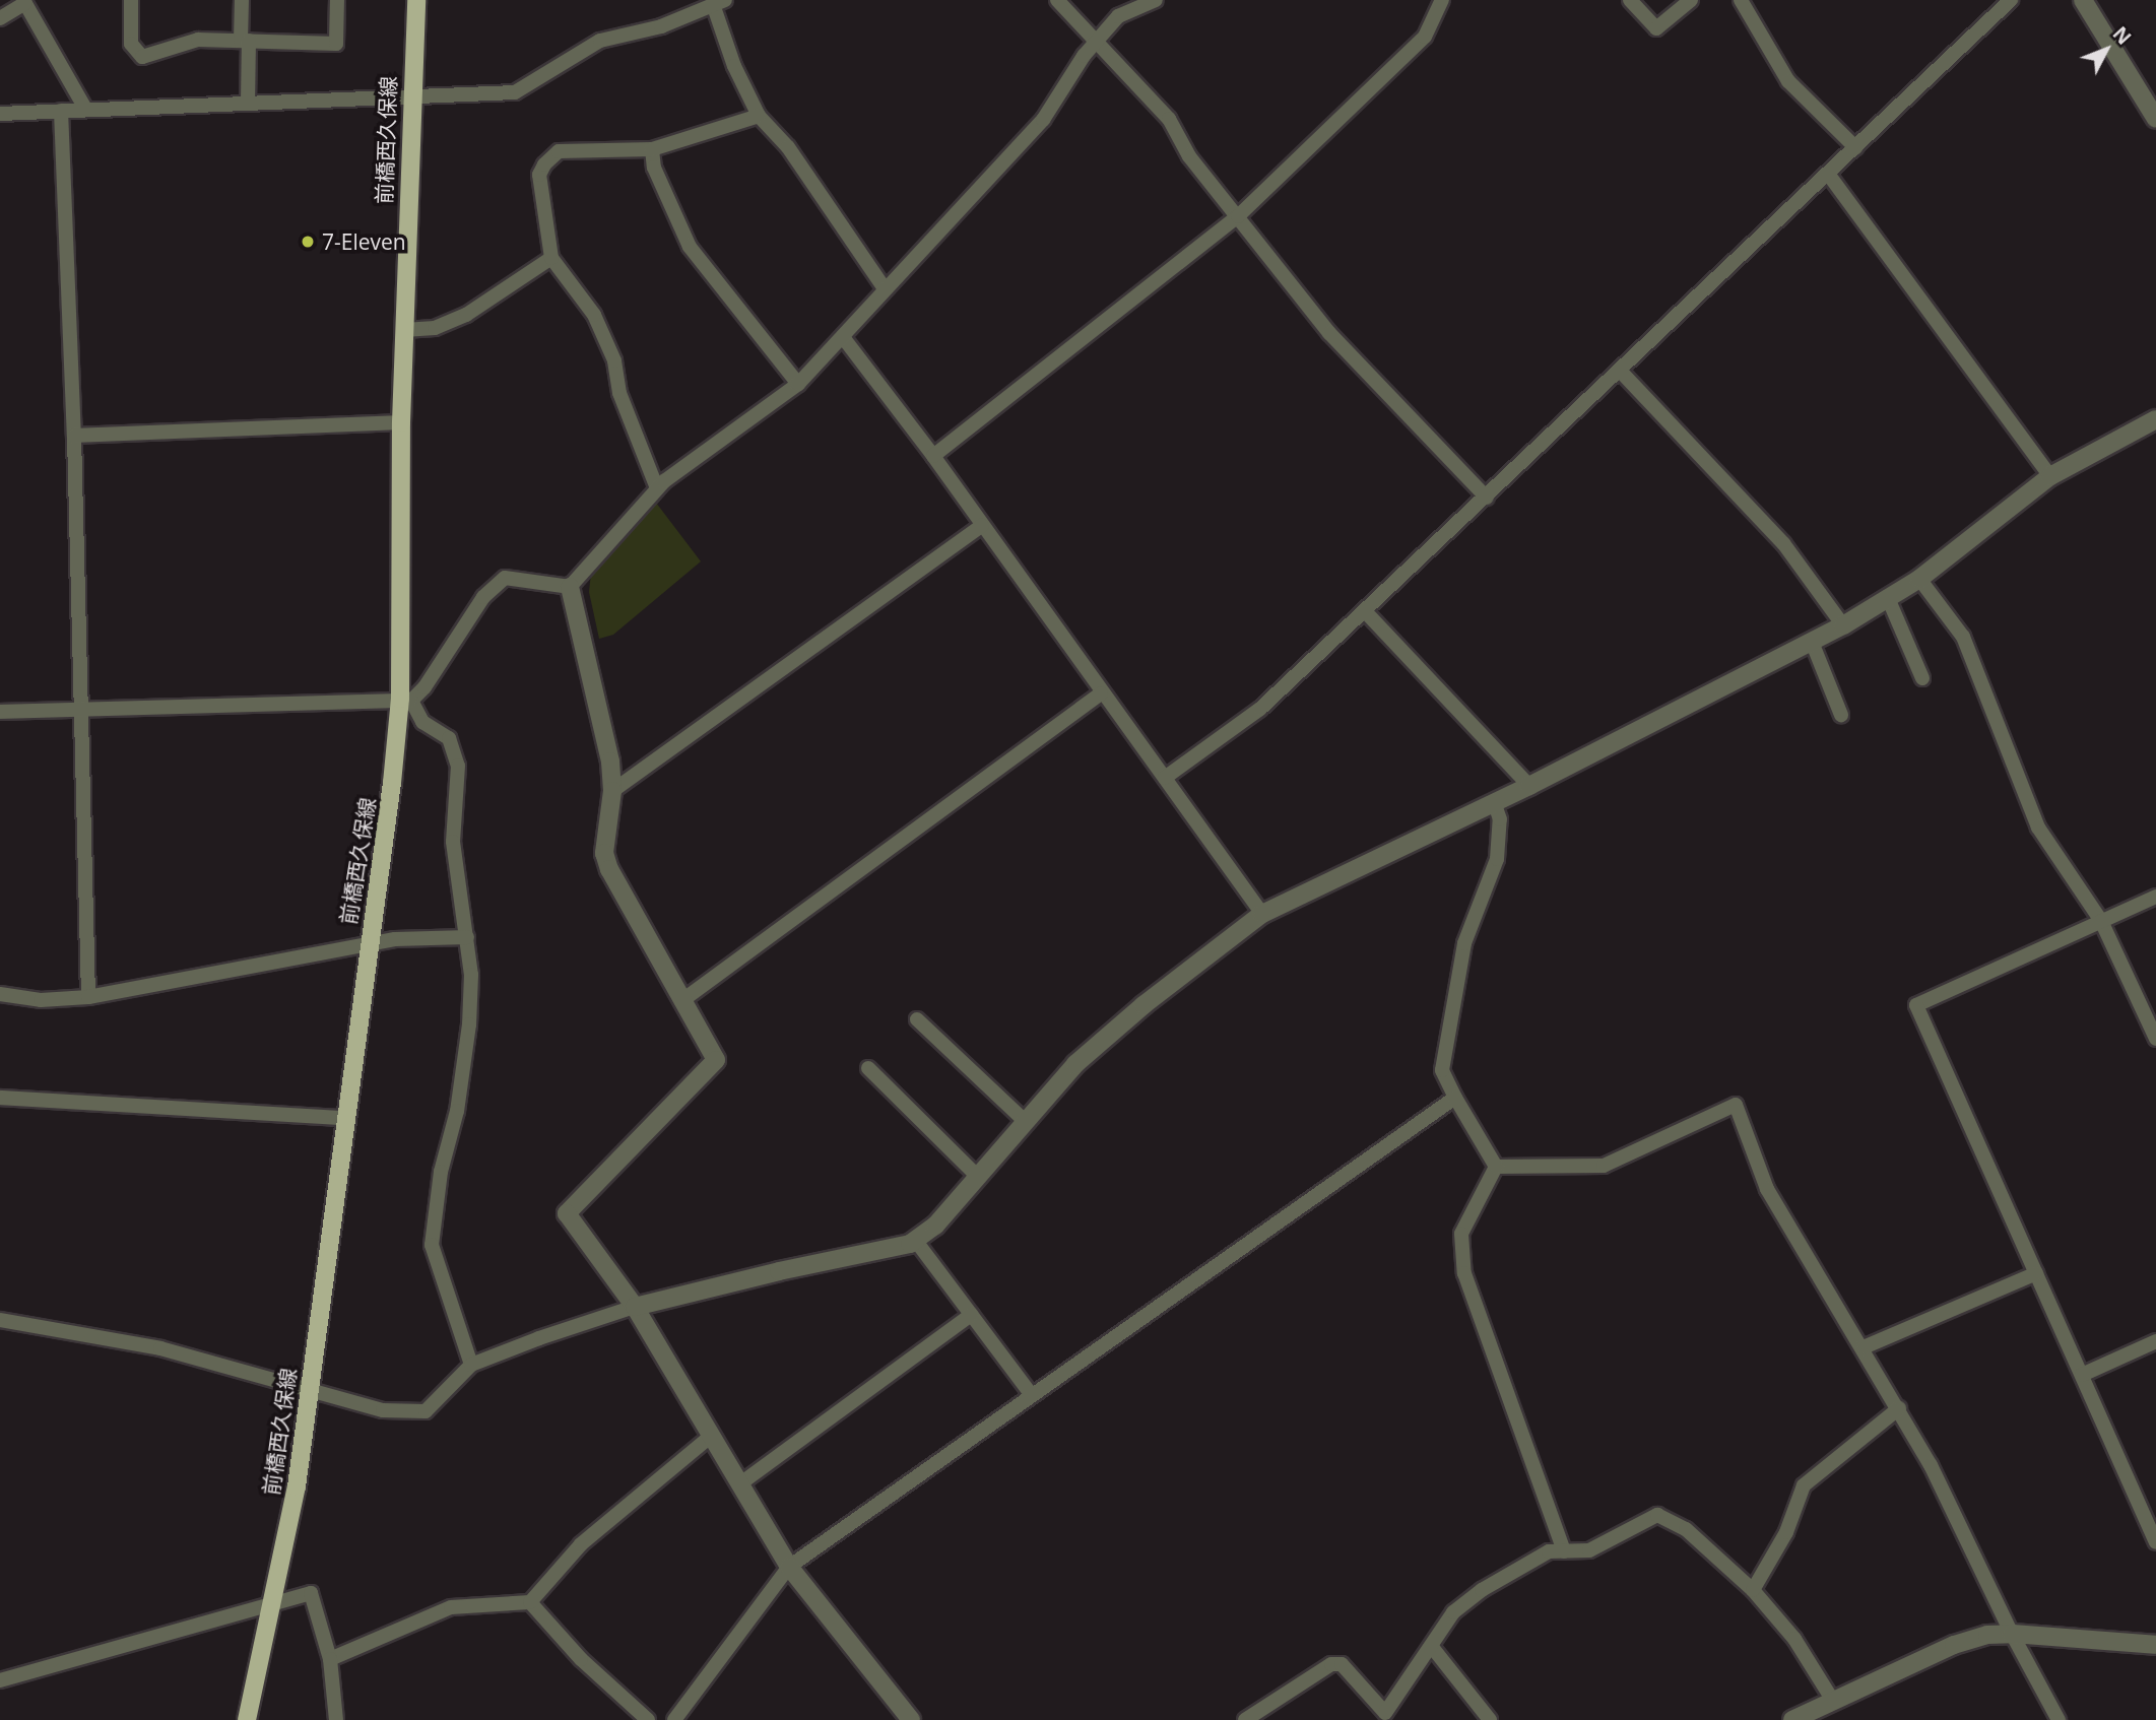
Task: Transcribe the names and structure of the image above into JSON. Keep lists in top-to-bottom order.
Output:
{
  "streets": {
    "main road": ["前橋西久保線"]
  },
  "places": ["7-Eleven"],
  "north": "top right"
}
